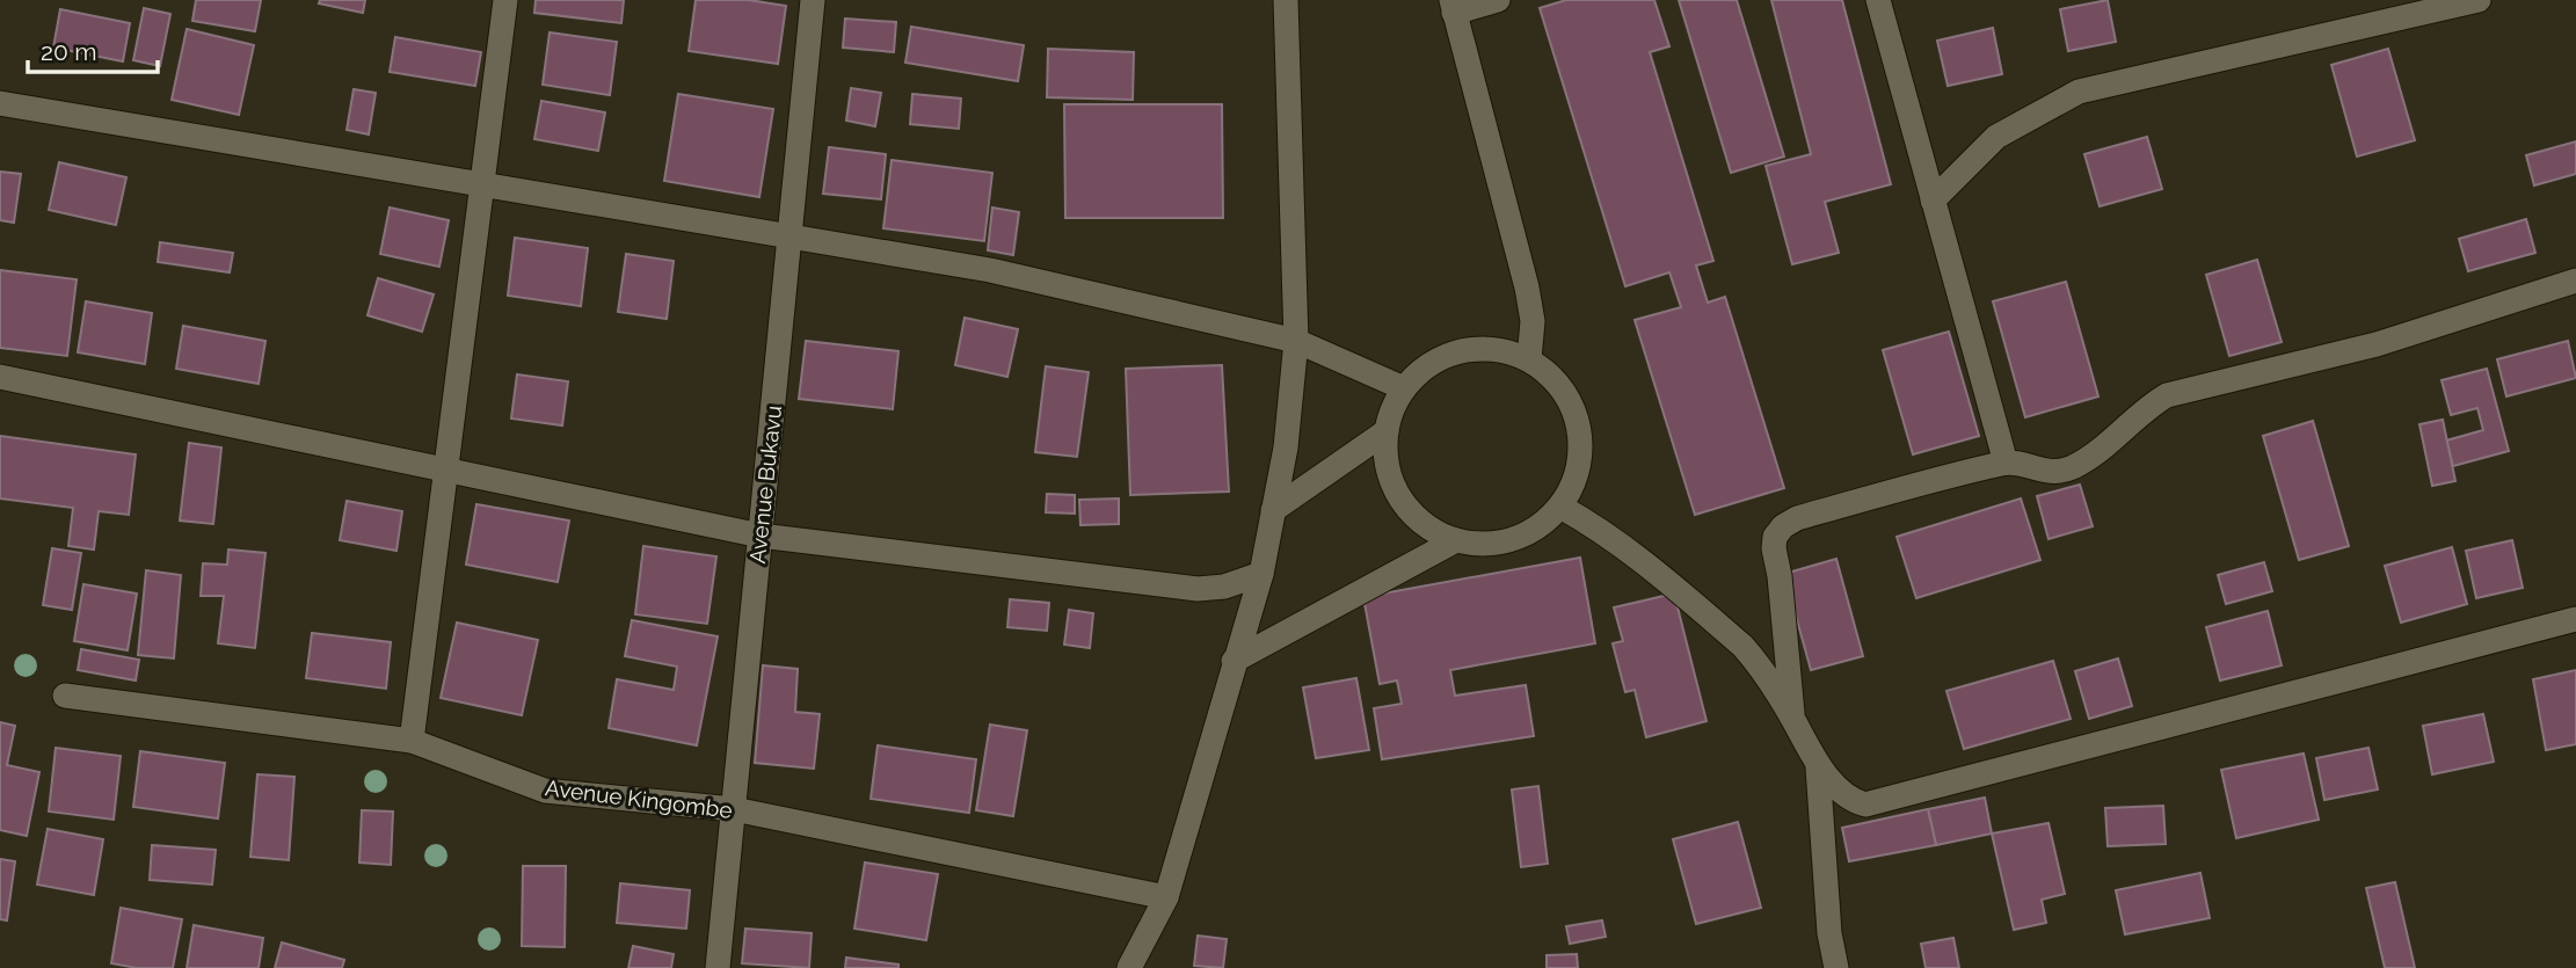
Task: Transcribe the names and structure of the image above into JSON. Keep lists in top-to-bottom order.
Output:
{
  "streets": {
    "street": ["Avenue Bukavu", "Avenue Kingombe"]
  },
  "crossings": [
    ["Avenue Bukavu", "Avenue Kingombe"]
  ],
  "scale_bar": "20 m"
}
